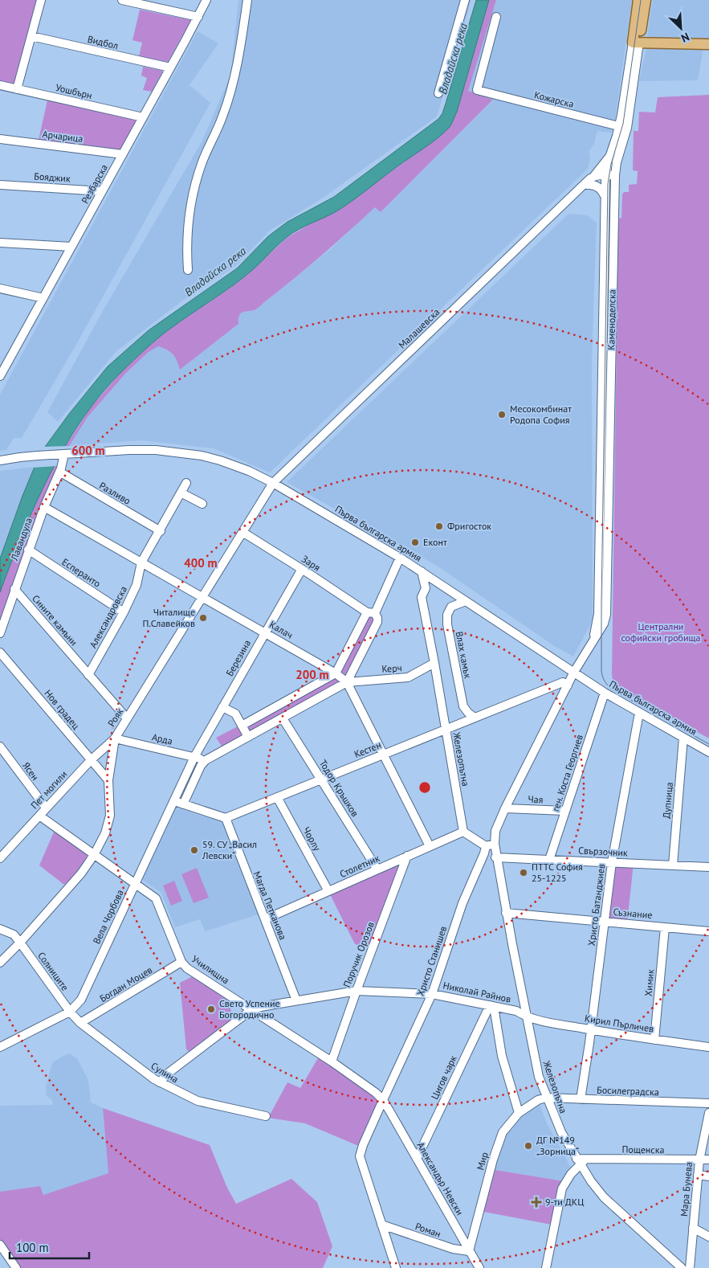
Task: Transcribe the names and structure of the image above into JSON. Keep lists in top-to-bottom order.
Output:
{
  "streets": {
    "main road": ["Каменоделска"],
    "street": [
      "Видбол",
      "Уошбърн",
      "Кожарска",
      "Арчарица",
      "Бояджик",
      "Резбарска",
      "Малашевска",
      "Разливо",
      "Първа българска армия",
      "Лавандула",
      "Заря",
      "Есперанто",
      "Александровска",
      "Сините камъни",
      "Калач",
      "Влах камък",
      "Березина",
      "Керч",
      "Нов градец",
      "Рояк",
      "Арда",
      "Кестен",
      "Железопътна",
      "Ясен",
      "ген. Коста Георгиев",
      "Тодор Кръшков",
      "Пет могили",
      "Чая",
      "Дупница",
      "Чорлу",
      "Свързочник",
      "Столетник",
      "Христо Батанджиев",
      "Магда Петканова",
      "Съзнание",
      "Вела Чорбова",
      "Поручик Орозов",
      "Христо Станишев",
      "Училищна",
      "Солниците",
      "Химик",
      "Богдан Моцев",
      "Николай Райнов",
      "Кирил Пърличев",
      "Сулина",
      "Цигов чарк",
      "Босилеградска",
      "Пощенска",
      "Мир",
      "Александър Невски",
      "Мара Бунева",
      "Роман"
    ]
  },
  "crossings": [
    ["Видбол", "Резбарска"],
    ["Уошбърн", "Резбарска"],
    ["Кожарска", "Каменоделска"],
    ["Арчарица", "Резбарска"],
    ["Бояджик", "Резбарска"],
    ["Каменоделска", "Малашевска"],
    ["Каменоделска", "Първа българска армия"],
    ["Малашевска", "Първа българска армия"],
    ["Малашевска", "Рояк"],
    ["Разливо", "Лавандула"],
    ["Разливо", "Александровска"],
    ["Първа българска армия", "Лавандула"],
    ["Първа българска армия", "Влах камък"],
    ["Първа българска армия", "Рояк"],
    ["Първа българска армия", "ген. Коста Георгиев"],
    ["Първа българска армия", "Дупница"],
    ["Първа българска армия", "Христо Батанджиев"],
    ["Лавандула", "Есперанто"],
    ["Лавандула", "Сините камъни"],
    ["Лавандула", "Калач"],
    ["Заря", "Березина"],
    ["Заря", "Рояк"],
    ["Есперанто", "Александровска"],
    ["Александровска", "Сините камъни"],
    ["Александровска", "Калач"],
    ["Сините камъни", "Рояк"],
    ["Калач", "Березина"],
    ["Калач", "Керч"],
    ["Калач", "Рояк"],
    ["Калач", "Кестен"],
    ["Калач", "Столетник"],
    ["Влах камък", "Кестен"],
    ["Березина", "Арда"],
    ["Березина", "Вела Чорбова"],
    ["Керч", "Железопътна"],
    ["Нов градец", "Рояк"],
    ["Нов градец", "Пет могили"],
    ["Рояк", "Арда"],
    ["Рояк", "Пет могили"],
    ["Рояк", "Училищна"],
    ["Рояк", "Солниците"],
    ["Арда", "Пет могили"],
    ["Арда", "Вела Чорбова"],
    ["Кестен", "Железопътна"],
    ["Кестен", "Тодор Кръшков"],
    ["Кестен", "Чорлу"],
    ["Кестен", "Магда Петканова"],
    ["Железопътна", "Свързочник"],
    ["Железопътна", "Столетник"],
    ["Железопътна", "Съзнание"],
    ["Железопътна", "Николай Райнов"],
    ["Железопътна", "Кирил Пърличев"],
    ["Железопътна", "Босилеградска"],
    ["Железопътна", "Пощенска"],
    ["Железопътна", "Мир"],
    ["Ясен", "Пет могили"],
    ["ген. Коста Георгиев", "Чая"],
    ["ген. Коста Георгиев", "Свързочник"],
    ["Тодор Кръшков", "Столетник"],
    ["Пет могили", "Училищна"],
    ["Дупница", "Свързочник"],
    ["Чорлу", "Столетник"],
    ["Свързочник", "Христо Батанджиев"],
    ["Столетник", "Магда Петканова"],
    ["Столетник", "Поручик Орозов"],
    ["Христо Батанджиев", "Съзнание"],
    ["Христо Батанджиев", "Кирил Пърличев"],
    ["Христо Батанджиев", "Босилеградска"],
    ["Магда Петканова", "Николай Райнов"],
    ["Съзнание", "Химик"],
    ["Вела Чорбова", "Училищна"],
    ["Вела Чорбова", "Солниците"],
    ["Вела Чорбова", "Сулина"],
    ["Поручик Орозов", "Училищна"],
    ["Поручик Орозов", "Николай Райнов"],
    ["Христо Станишев", "Училищна"],
    ["Христо Станишев", "Николай Райнов"],
    ["Христо Станишев", "Александър Невски"],
    ["Христо Станишев", "Роман"],
    ["Училищна", "Богдан Моцев"],
    ["Училищна", "Николай Райнов"],
    ["Училищна", "Александър Невски"],
    ["Солниците", "Сулина"],
    ["Химик", "Кирил Пърличев"],
    ["Богдан Моцев", "Сулина"],
    ["Николай Райнов", "Кирил Пърличев"],
    ["Николай Райнов", "Сулина"],
    ["Николай Райнов", "Цигов чарк"],
    ["Цигов чарк", "Александър Невски"],
    ["Босилеградска", "Мир"],
    ["Пощенска", "Мара Бунева"],
    ["Мир", "Александър Невски"],
    ["Мир", "Роман"],
    ["Александър Невски", "Роман"]
  ],
  "water": ["Владайска река"],
  "parks": ["Централни софийски гробища"],
  "places": {
    "other": [
      "Месокомбинат Родопа София",
      "Фригосток",
      "Еконт",
      "Читалище П.Славейков",
      "59. СУ „Васил Левски“",
      "ПТТС София 25-1225",
      "Свето Успение Богородично",
      "ДГ №149 „Зорница“"
    ],
    "health": ["9-ти ДКЦ"]
  },
  "scale_bar": "100 m",
  "north": "bottom right",
  "rings": ["600 m", "400 m", "200 m"]
}
